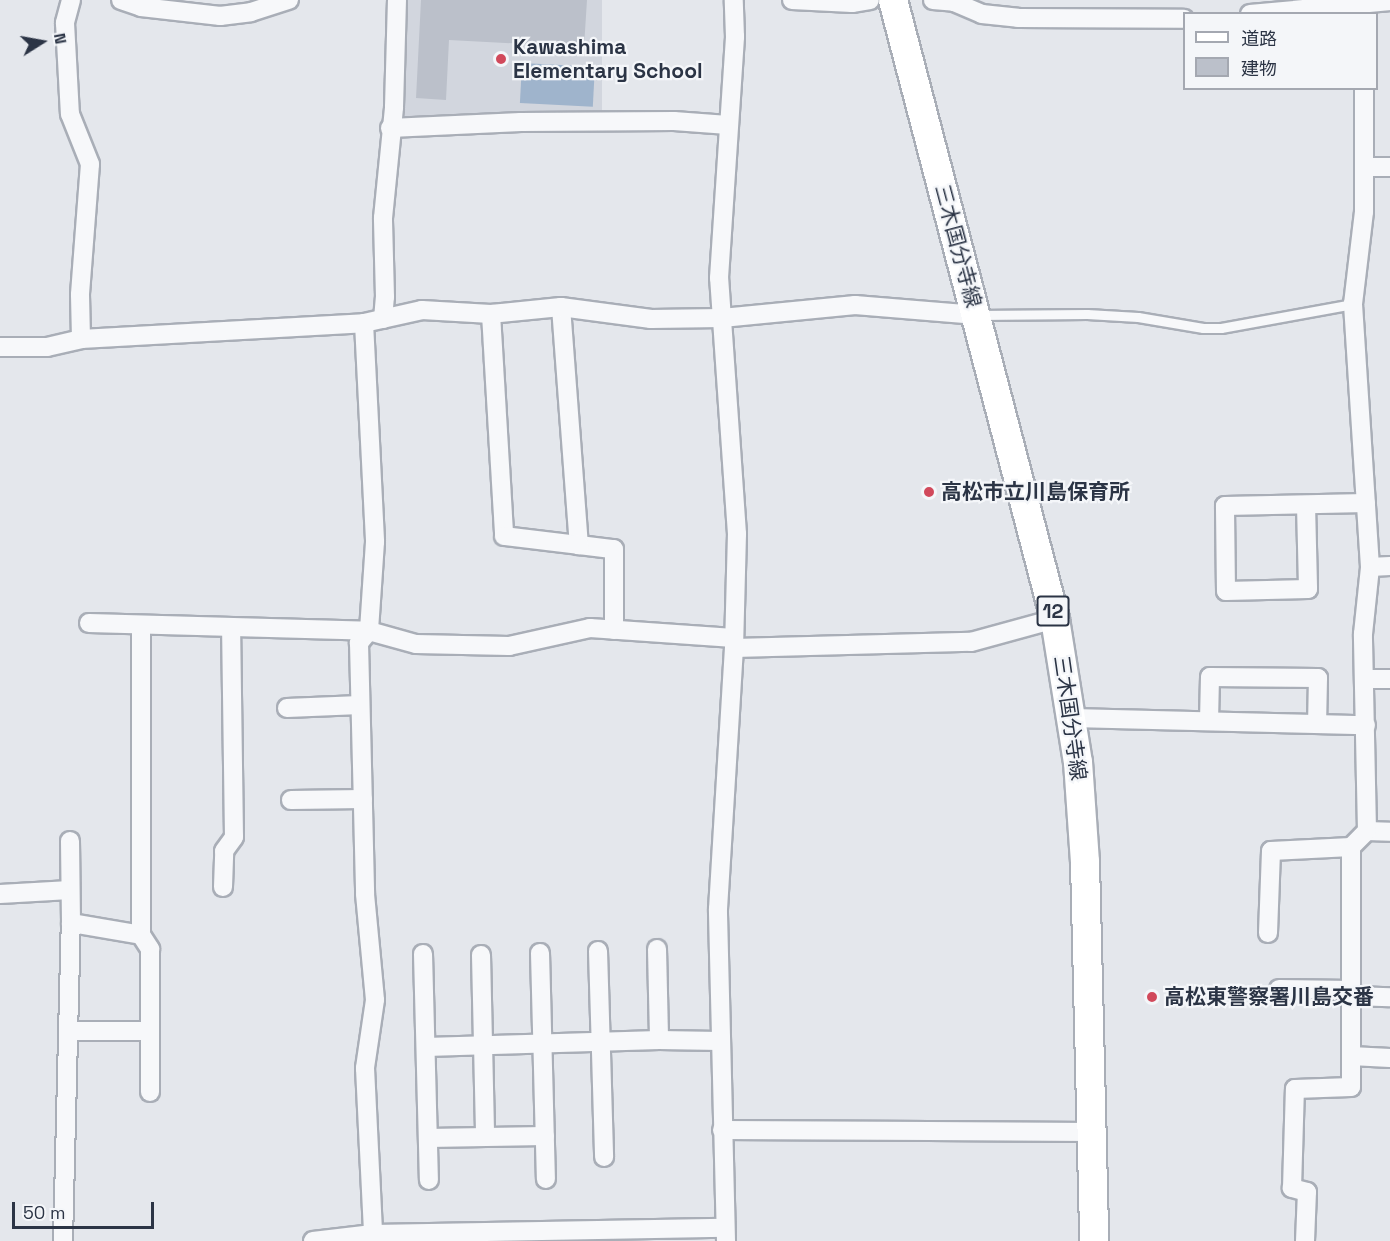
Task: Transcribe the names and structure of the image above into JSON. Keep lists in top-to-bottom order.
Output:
{
  "streets": {
    "main road": ["三木国分寺線", "12"]
  },
  "places": ["Kawashima Elementary School", "高松市立川島保育所", "高松東警察署川島交番"],
  "legend": ["道路", "建物"],
  "scale_bar": "50 m",
  "north": "right"
}
